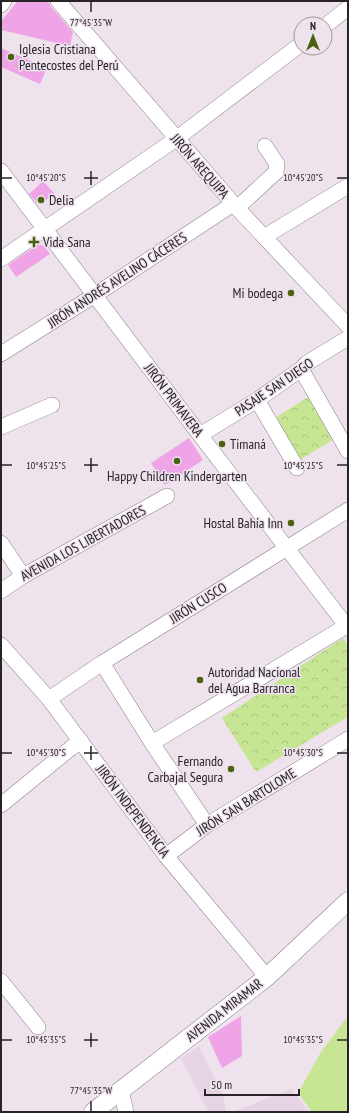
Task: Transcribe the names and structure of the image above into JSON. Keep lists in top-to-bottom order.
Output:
{
  "streets": {
    "street": [
      "JIRÓN AREQUIPA",
      "JIRÓN ANDRÉS AVELINO CÁCERES",
      "PASAJE SAN DIEGO",
      "JIRÓN PRIMAVERA",
      "AVENIDA LOS LIBERTADORES",
      "JIRÓN CUSCO",
      "JIRÓN SAN BARTOLOME",
      "JIRÓN INDEPENDENCIA",
      "AVENIDA MIRAMAR"
    ]
  },
  "crossings": [
    ["JIRÓN AREQUIPA", "JIRÓN ANDRÉS AVELINO CÁCERES"],
    ["JIRÓN ANDRÉS AVELINO CÁCERES", "JIRÓN PRIMAVERA"],
    ["PASAJE SAN DIEGO", "JIRÓN PRIMAVERA"],
    ["JIRÓN PRIMAVERA", "JIRÓN CUSCO"],
    ["JIRÓN CUSCO", "JIRÓN INDEPENDENCIA"],
    ["JIRÓN SAN BARTOLOME", "JIRÓN INDEPENDENCIA"],
    ["JIRÓN INDEPENDENCIA", "AVENIDA MIRAMAR"]
  ],
  "places": {
    "other": [
      "Iglesia Cristiana Pentecostes del Perú",
      "Delia",
      "Mi bodega",
      "Timaná",
      "Happy Children Kindergarten",
      "Hostal Bahía Inn",
      "Autoridad Nacional del Agua Barranca",
      "Fernando Carbajal Segura"
    ],
    "health": ["Vida Sana"]
  },
  "scale_bar": "50 m",
  "north": "top",
  "coordinates": [
    "77°45'35\"W",
    "10°45'20\"S",
    "10°45'25\"S",
    "10°45'30\"S",
    "10°45'35\"S"
  ]
}
